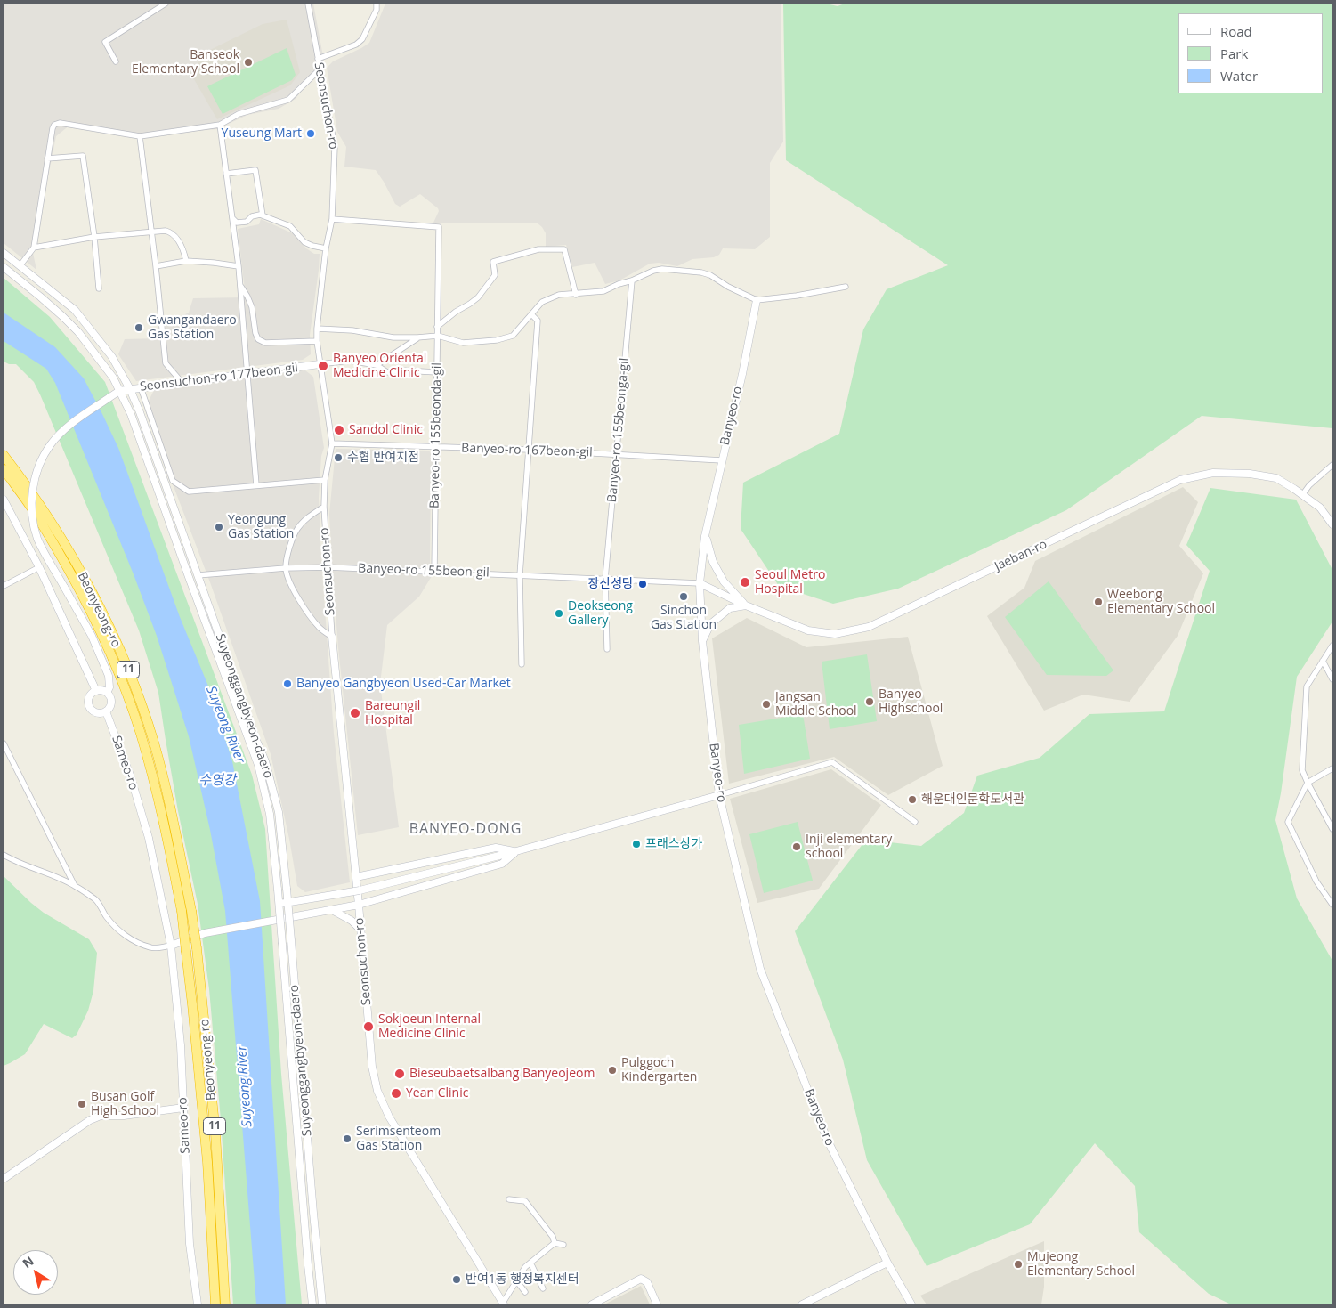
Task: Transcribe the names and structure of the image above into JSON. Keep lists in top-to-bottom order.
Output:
{
  "streets": {
    "highway": ["Beonyeong-ro", "11"],
    "main road": [
      "Seonsuchon-ro",
      "Seonsuchon-ro 177beon-gil",
      "Banyeo-ro",
      "Jaeban-ro",
      "Suyeonggangbyeon-daero",
      "Sameo-ro"
    ],
    "street": [
      "Banyeo-ro 155beonga-gil",
      "Banyeo-ro 155beonda-gil",
      "Banyeo-ro 167beon-gil",
      "Banyeo-ro 155beon-gil"
    ]
  },
  "crossings": [
    ["Seonsuchon-ro", "Seonsuchon-ro 177beon-gil"],
    ["Seonsuchon-ro", "Banyeo-ro 155beonda-gil"],
    ["Seonsuchon-ro", "Banyeo-ro 167beon-gil"],
    ["Seonsuchon-ro", "Banyeo-ro 155beon-gil"],
    ["Seonsuchon-ro 177beon-gil", "Suyeonggangbyeon-daero"],
    ["Banyeo-ro", "Banyeo-ro 167beon-gil"],
    ["Banyeo-ro", "Jaeban-ro"],
    ["Banyeo-ro", "Banyeo-ro 155beon-gil"],
    ["Banyeo-ro 155beonga-gil", "Banyeo-ro 167beon-gil"],
    ["Banyeo-ro 155beonga-gil", "Banyeo-ro 155beon-gil"],
    ["Banyeo-ro 155beonda-gil", "Banyeo-ro 167beon-gil"],
    ["Banyeo-ro 155beonda-gil", "Banyeo-ro 155beon-gil"],
    ["Jaeban-ro", "Banyeo-ro 155beon-gil"],
    ["Banyeo-ro 155beon-gil", "Suyeonggangbyeon-daero"]
  ],
  "districts": ["BANYEO-DONG"],
  "water": ["Suyeong River", "수영강"],
  "places": [
    "Banseok Elementary School",
    "Yuseung Mart",
    "Gwangandaero Gas Station",
    "Banyeo Oriental Medicine Clinic",
    "Sandol Clinic",
    "수협 반여지점",
    "Yeongung Gas Station",
    "Seoul Metro Hospital",
    "장산성당",
    "Sinchon Gas Station",
    "Weebong Elementary School",
    "Deokseong Gallery",
    "Banyeo Gangbyeon Used-Car Market",
    "Banyeo Highschool",
    "Jangsan Middle School",
    "Bareungil Hospital",
    "해운대인문학도서관",
    "프래스상가",
    "Inji elementary school",
    "Sokjoeun Internal Medicine Clinic",
    "Pulggoch Kindergarten",
    "Bieseubaetsalbang Banyeojeom",
    "Yean Clinic",
    "Busan Golf High School",
    "Serimsenteom Gas Station",
    "Mujeong Elementary School",
    "반여1동 행정복지센터"
  ],
  "legend": ["Road", "Park", "Water"],
  "north": "top left"
}
